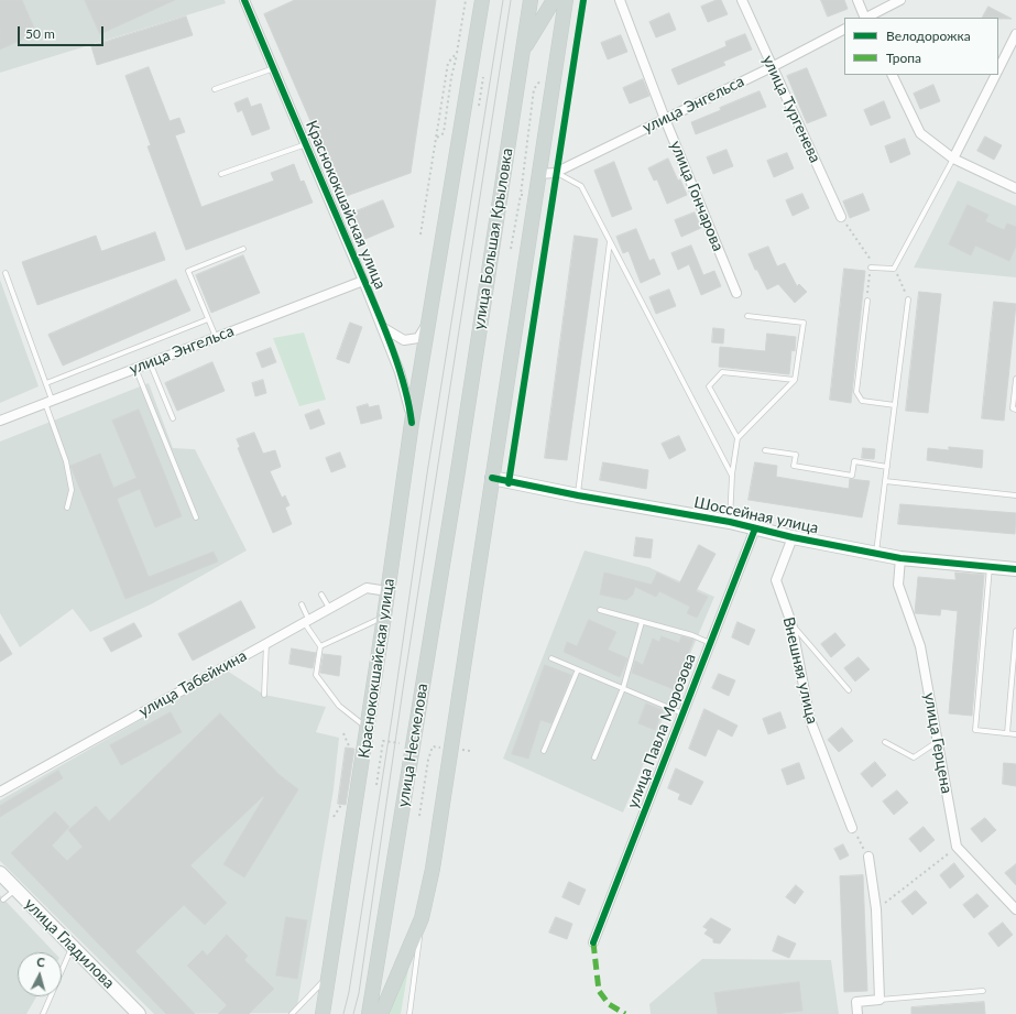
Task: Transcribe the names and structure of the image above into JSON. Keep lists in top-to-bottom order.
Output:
{
  "streets": {
    "main road": ["Краснококшайская улица", "улица Большая Крыловка", "улица Несмелова"],
    "street": [
      "улица Энгельса",
      "улица Тургенева",
      "улица Гончарова",
      "Шоссейная улица",
      "Внешняя улица",
      "улица Табейкина",
      "улица Павла Морозова",
      "улица Герцена",
      "улица Гладилова"
    ]
  },
  "crossings": [
    ["улица Энгельса", "улица Тургенева"],
    ["улица Энгельса", "улица Гончарова"],
    ["улица Энгельса", "Краснококшайская улица"],
    ["Краснококшайская улица", "улица Табейкина"],
    ["улица Большая Крыловка", "улица Несмелова"],
    ["Шоссейная улица", "Внешняя улица"],
    ["Шоссейная улица", "улица Павла Морозова"],
    ["Шоссейная улица", "улица Герцена"]
  ],
  "legend": ["Велодорожка", "Тропа"],
  "scale_bar": "50 m",
  "north": "top"
}
